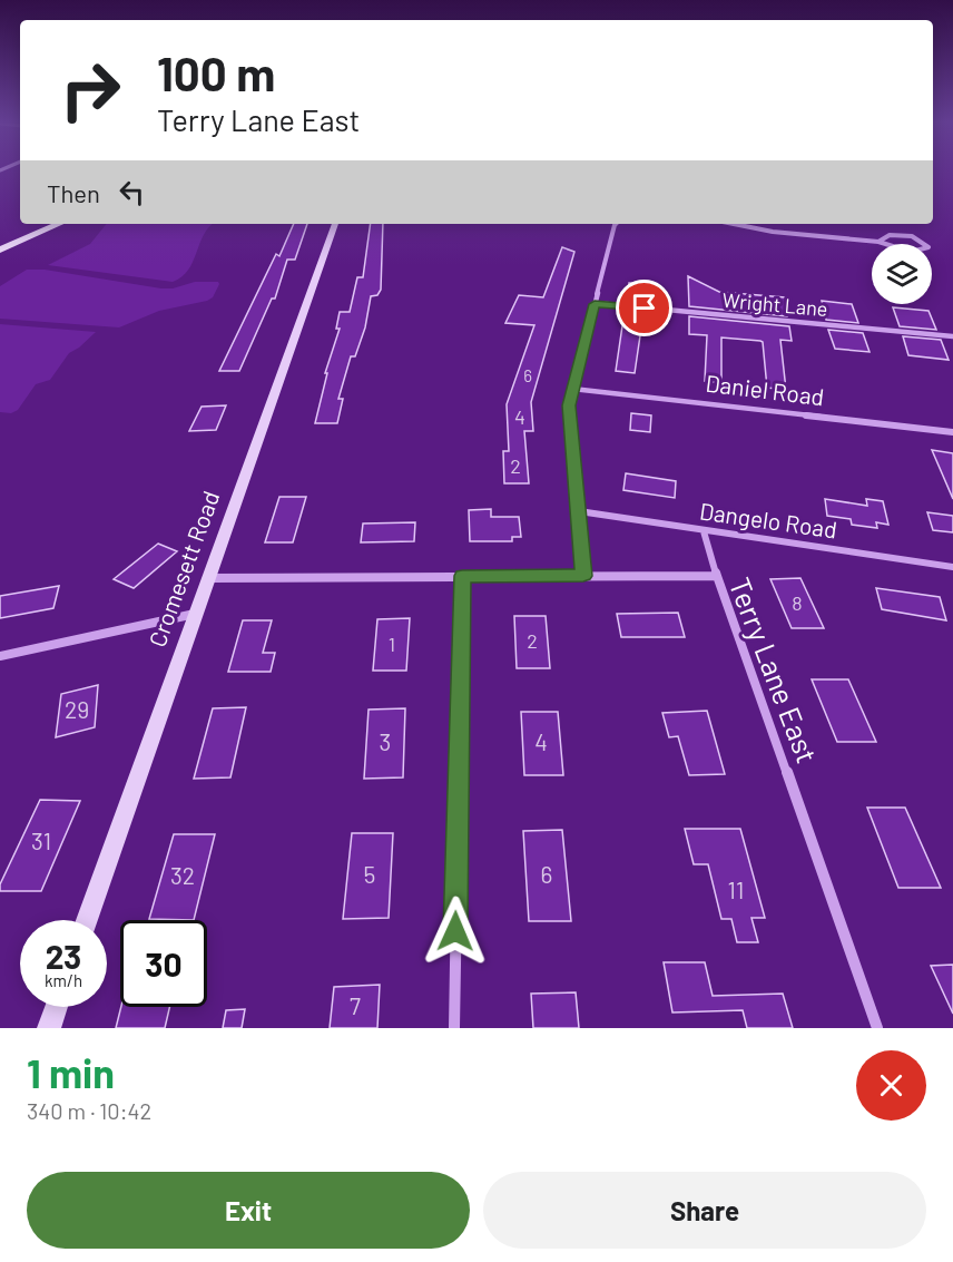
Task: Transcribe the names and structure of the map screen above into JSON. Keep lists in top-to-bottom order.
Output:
{
  "streets": {
    "street": [
      "Wright Lane",
      "Daniel Road",
      "Dangelo Road",
      "Cromesett Road",
      "Terry Lane East"
    ]
  },
  "crossings": [
    ["Cromesett Road", "Terry Lane East"]
  ],
  "house_numbers": [
    "6",
    "4",
    "2",
    "8",
    "2",
    "1",
    "29",
    "3",
    "4",
    "31",
    "5",
    "6",
    "32",
    "11",
    "7"
  ],
  "page": {
    "turn": ["100 m", "Terry Lane East"],
    "then": "Then",
    "speed": "23 km/h",
    "limit": "30",
    "heading": ["1 min", "340 m · 10:42"],
    "buttons": ["Exit", "Share"]
  }
}
